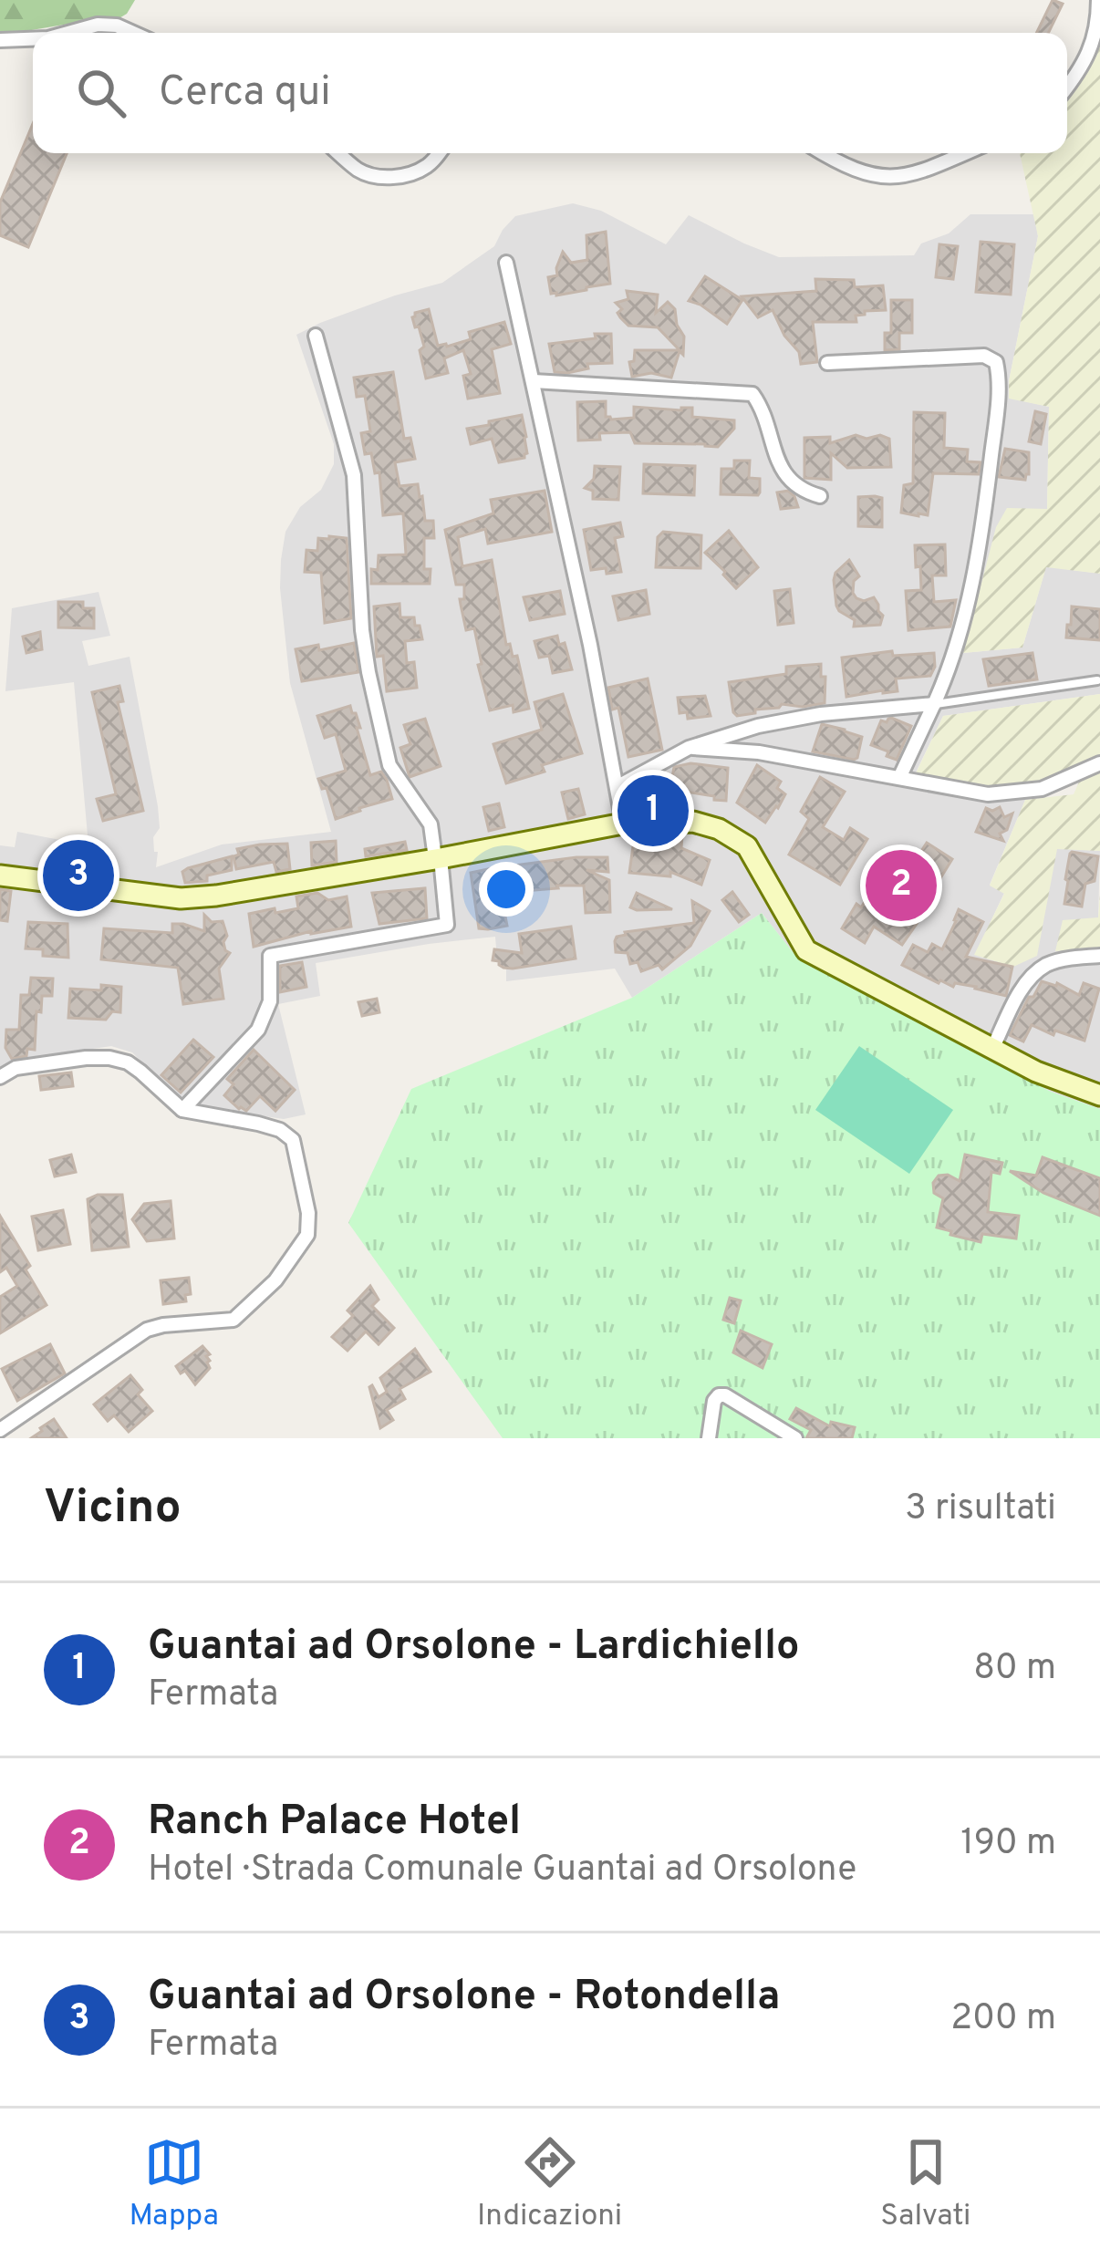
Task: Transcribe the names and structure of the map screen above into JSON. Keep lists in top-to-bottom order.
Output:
{
  "page": {
    "search": "Cerca qui",
    "pins": ["1", "3", "2"],
    "heading": ["Vicino", "3 risultati"],
    "list": [
      {
        "mark": "1",
        "name": "Guantai ad Orsolone - Lardichiello",
        "note": "Fermata",
        "value": "80 m"
      },
      {
        "mark": "2",
        "name": "Ranch Palace Hotel",
        "note": "Hotel · Strada Comunale Guantai ad Orsolone",
        "value": "190 m"
      },
      {
        "mark": "3",
        "name": "Guantai ad Orsolone - Rotondella",
        "note": "Fermata",
        "value": "200 m"
      }
    ],
    "nav": ["Mappa", "Indicazioni", "Salvati"]
  }
}
